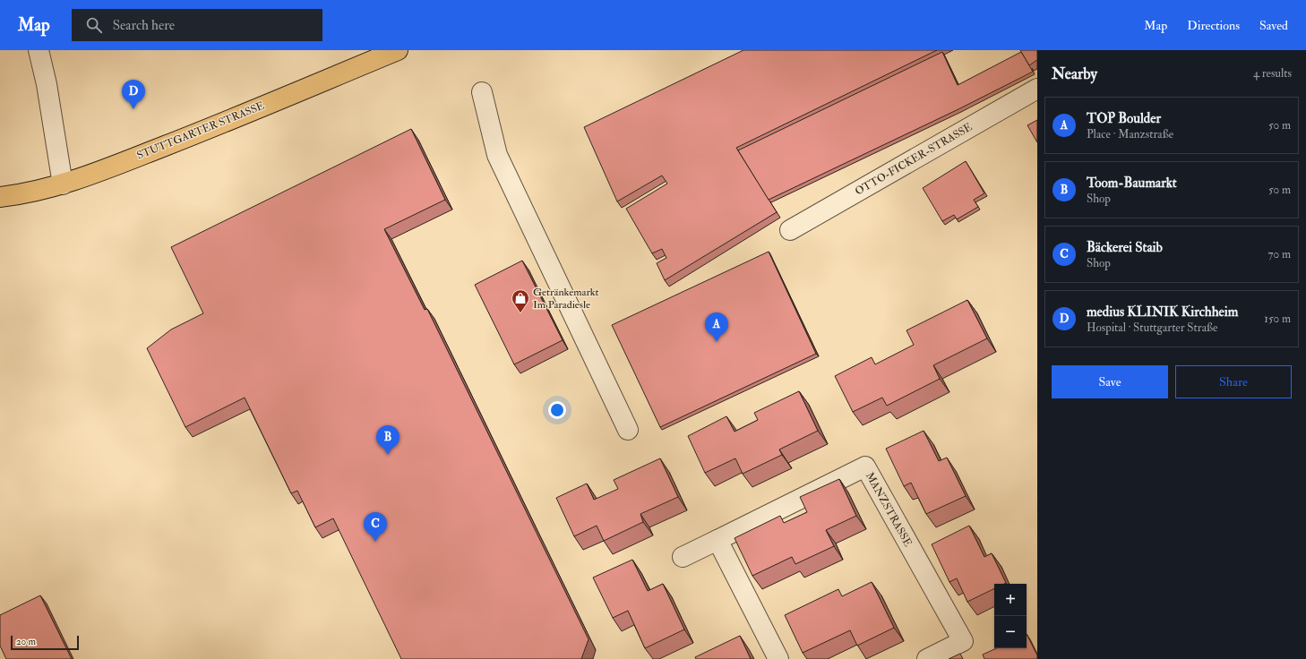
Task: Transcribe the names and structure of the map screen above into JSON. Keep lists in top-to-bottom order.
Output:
{
  "streets": {
    "main road": ["STUTTGARTER STRASSE"],
    "street": ["OTTO-FICKER-STRASSE", "MANZSTRASSE"]
  },
  "places": {
    "shop": ["Getränkemarkt Im Paradiesle"]
  },
  "scale_bar": "20 m",
  "page": {
    "header": "Map",
    "search": "Search here",
    "nav": ["Map", "Directions", "Saved"],
    "heading": ["Nearby", "4 results"],
    "pins": [
      "D",
      "A",
      "B",
      "C"
    ],
    "list": [
      {
        "mark": "A",
        "name": "TOP Boulder",
        "note": "Place · Manzstraße",
        "value": "50 m"
      },
      {
        "mark": "B",
        "name": "Toom-Baumarkt",
        "note": "Shop",
        "value": "50 m"
      },
      {
        "mark": "C",
        "name": "Bäckerei Staib",
        "note": "Shop",
        "value": "70 m"
      },
      {
        "mark": "D",
        "name": "medius KLINIK Kirchheim",
        "note": "Hospital · Stuttgarter Straße",
        "value": "150 m"
      }
    ],
    "buttons": ["Save", "Share"],
    "map_buttons": ["+", "−"],
    "scale": "20 m"
  }
}
